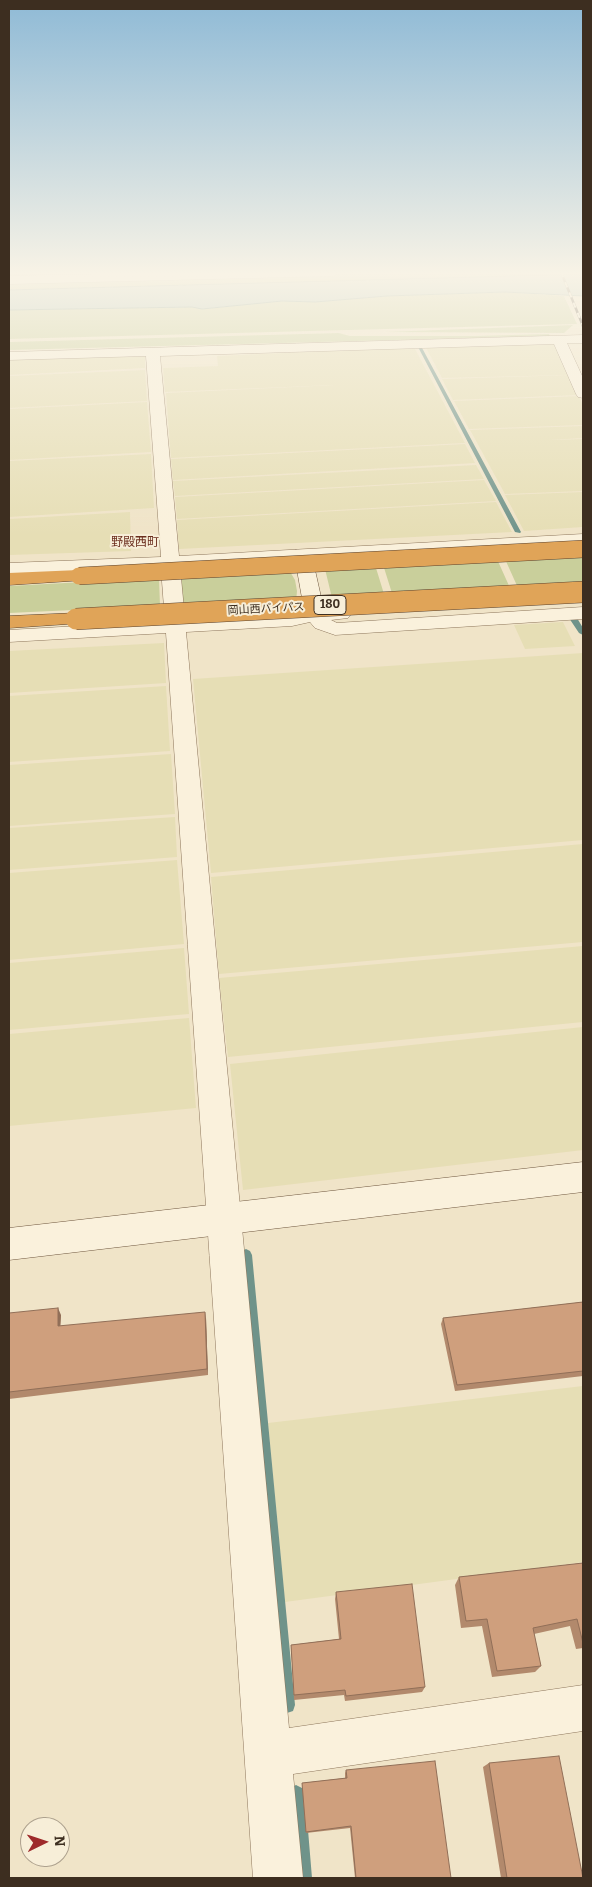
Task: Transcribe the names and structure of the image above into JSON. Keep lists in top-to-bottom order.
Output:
{
  "streets": {
    "highway": ["180", "岡山西バイパス"]
  },
  "districts": ["野殿西町"],
  "north": "right"
}
